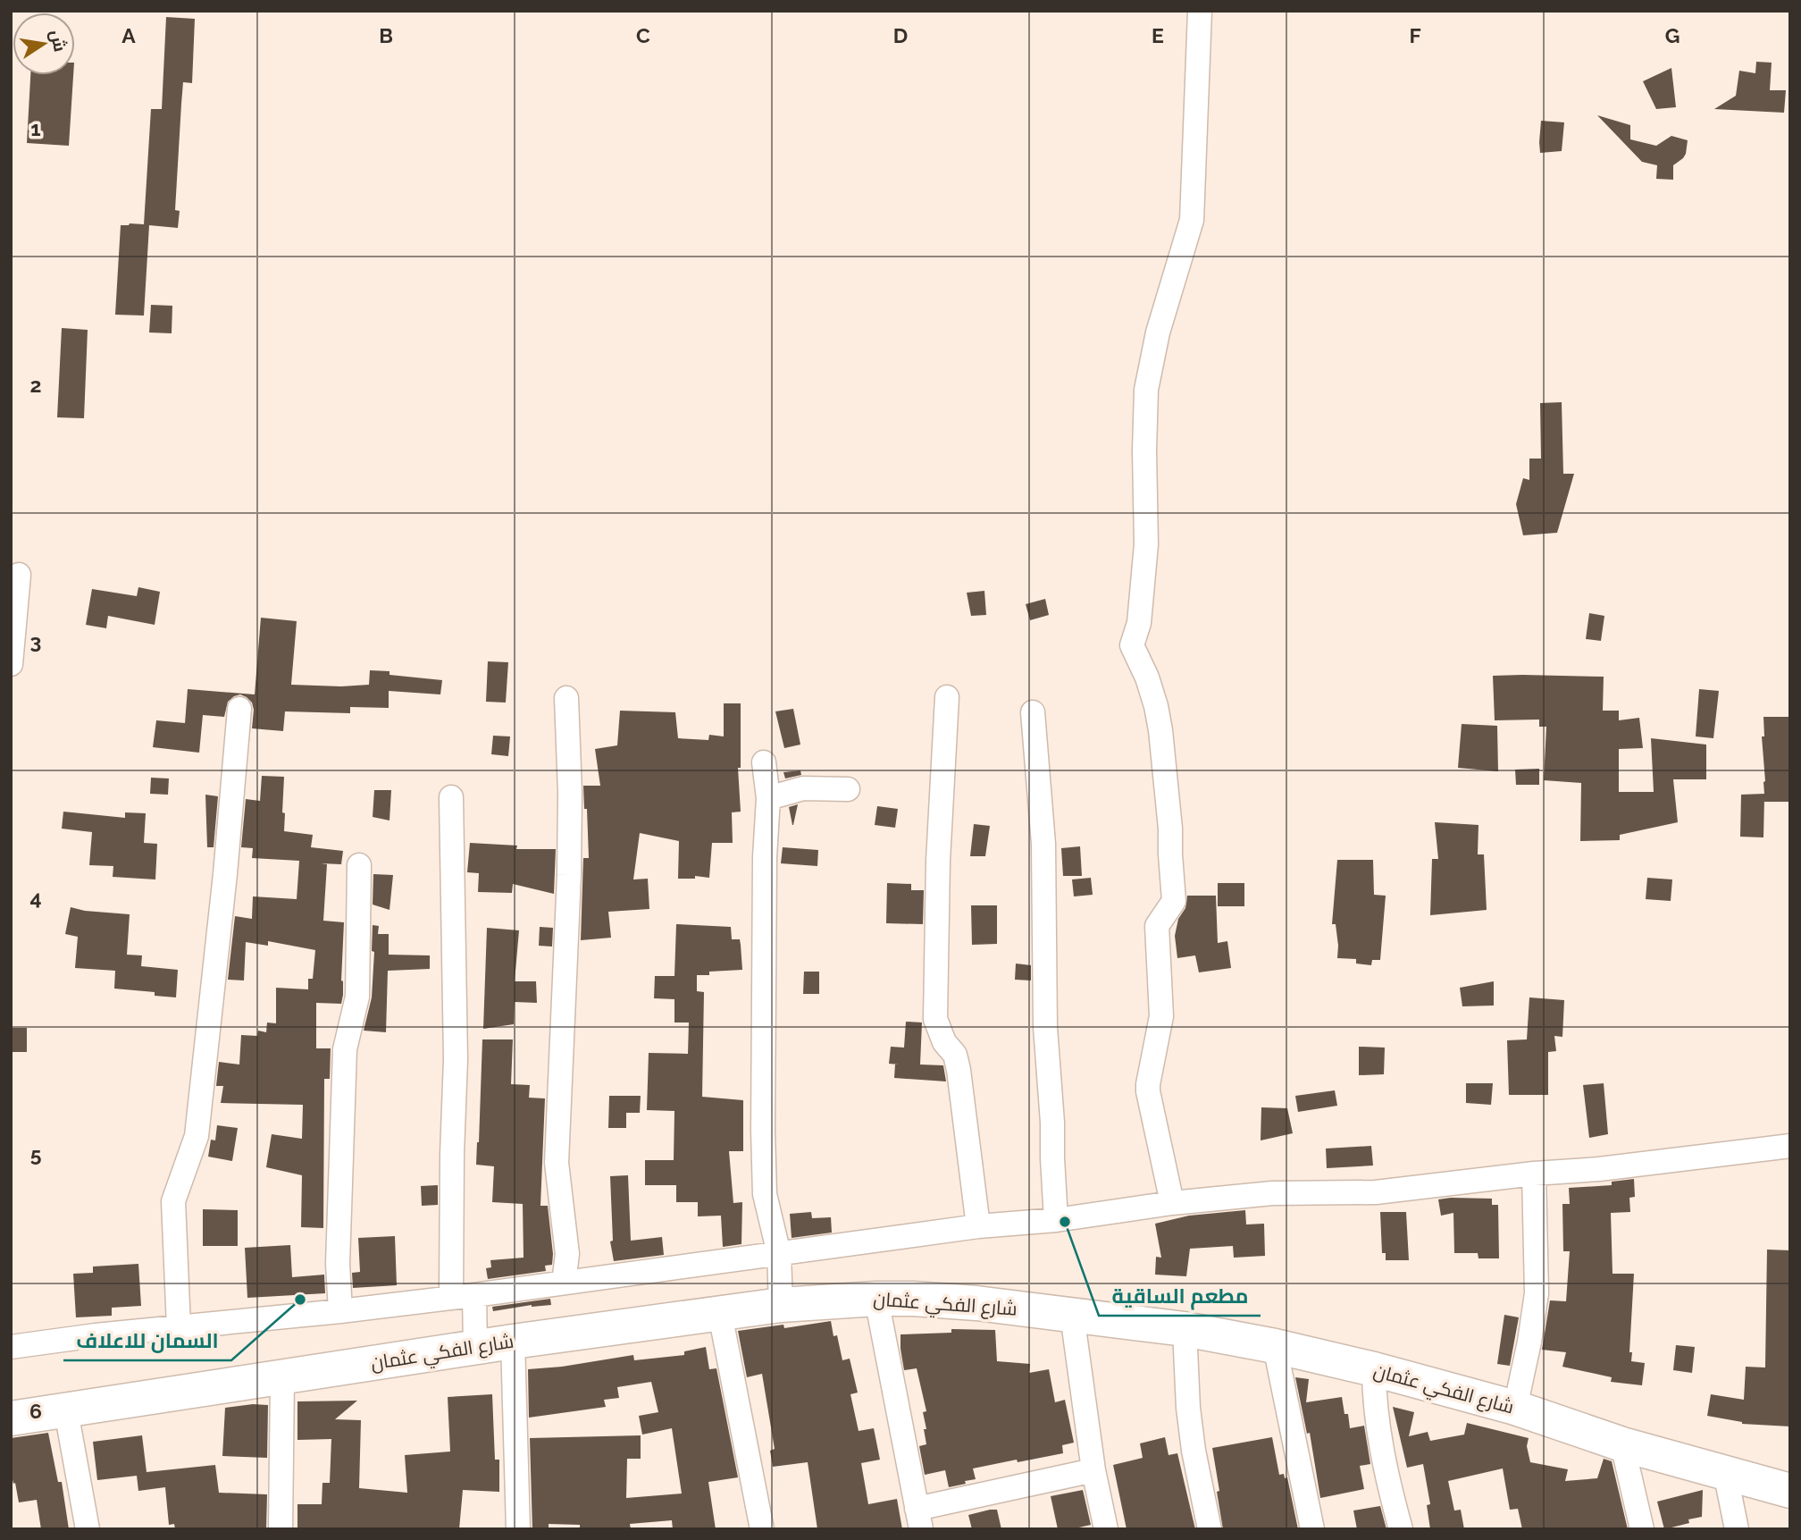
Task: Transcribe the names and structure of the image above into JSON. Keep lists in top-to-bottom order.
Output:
{
  "streets": {
    "street": ["شارع الفكي عثمان"]
  },
  "places": ["مطعم الساقية", "السمان للاعلاف"],
  "north": "right",
  "grid": {
    "columns": [
      "A",
      "B",
      "C",
      "D",
      "E",
      "F",
      "G"
    ],
    "rows": [
      "1",
      "2",
      "3",
      "4",
      "5",
      "6"
    ]
  }
}
